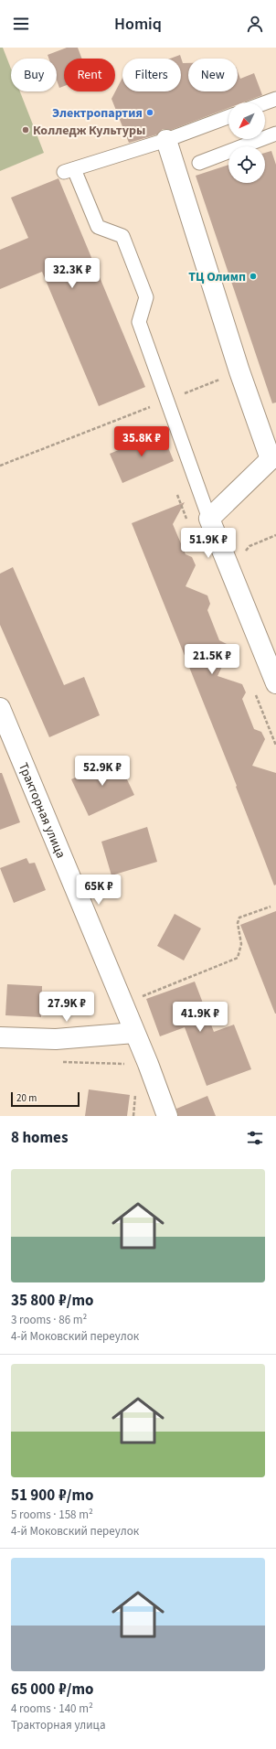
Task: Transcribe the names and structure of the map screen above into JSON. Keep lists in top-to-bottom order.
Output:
{
  "streets": {
    "street": ["Тракторная улица"]
  },
  "places": ["Электропартия", "Колледж Культуры", "ТЦ Олимп"],
  "scale_bar": "20 m",
  "north": "bottom left",
  "page": {
    "header": "Homiq",
    "chip": [
      "Buy",
      "Rent",
      "Filters",
      "New"
    ],
    "price": [
      "32.3K ₽",
      "35.8K ₽",
      "51.9K ₽",
      "21.5K ₽",
      "52.9K ₽",
      "65K ₽",
      "27.9K ₽",
      "41.9K ₽"
    ],
    "scale": "20 m",
    "heading": "8 homes",
    "list": [
      {
        "name": "35 800 ₽/mo",
        "note": "3 rooms · 86 m² · 4-й Моковский переулок"
      },
      {
        "name": "51 900 ₽/mo",
        "note": "5 rooms · 158 m² · 4-й Моковский переулок"
      },
      {
        "name": "65 000 ₽/mo",
        "note": "4 rooms · 140 m² · Тракторная улица"
      }
    ]
  }
}
